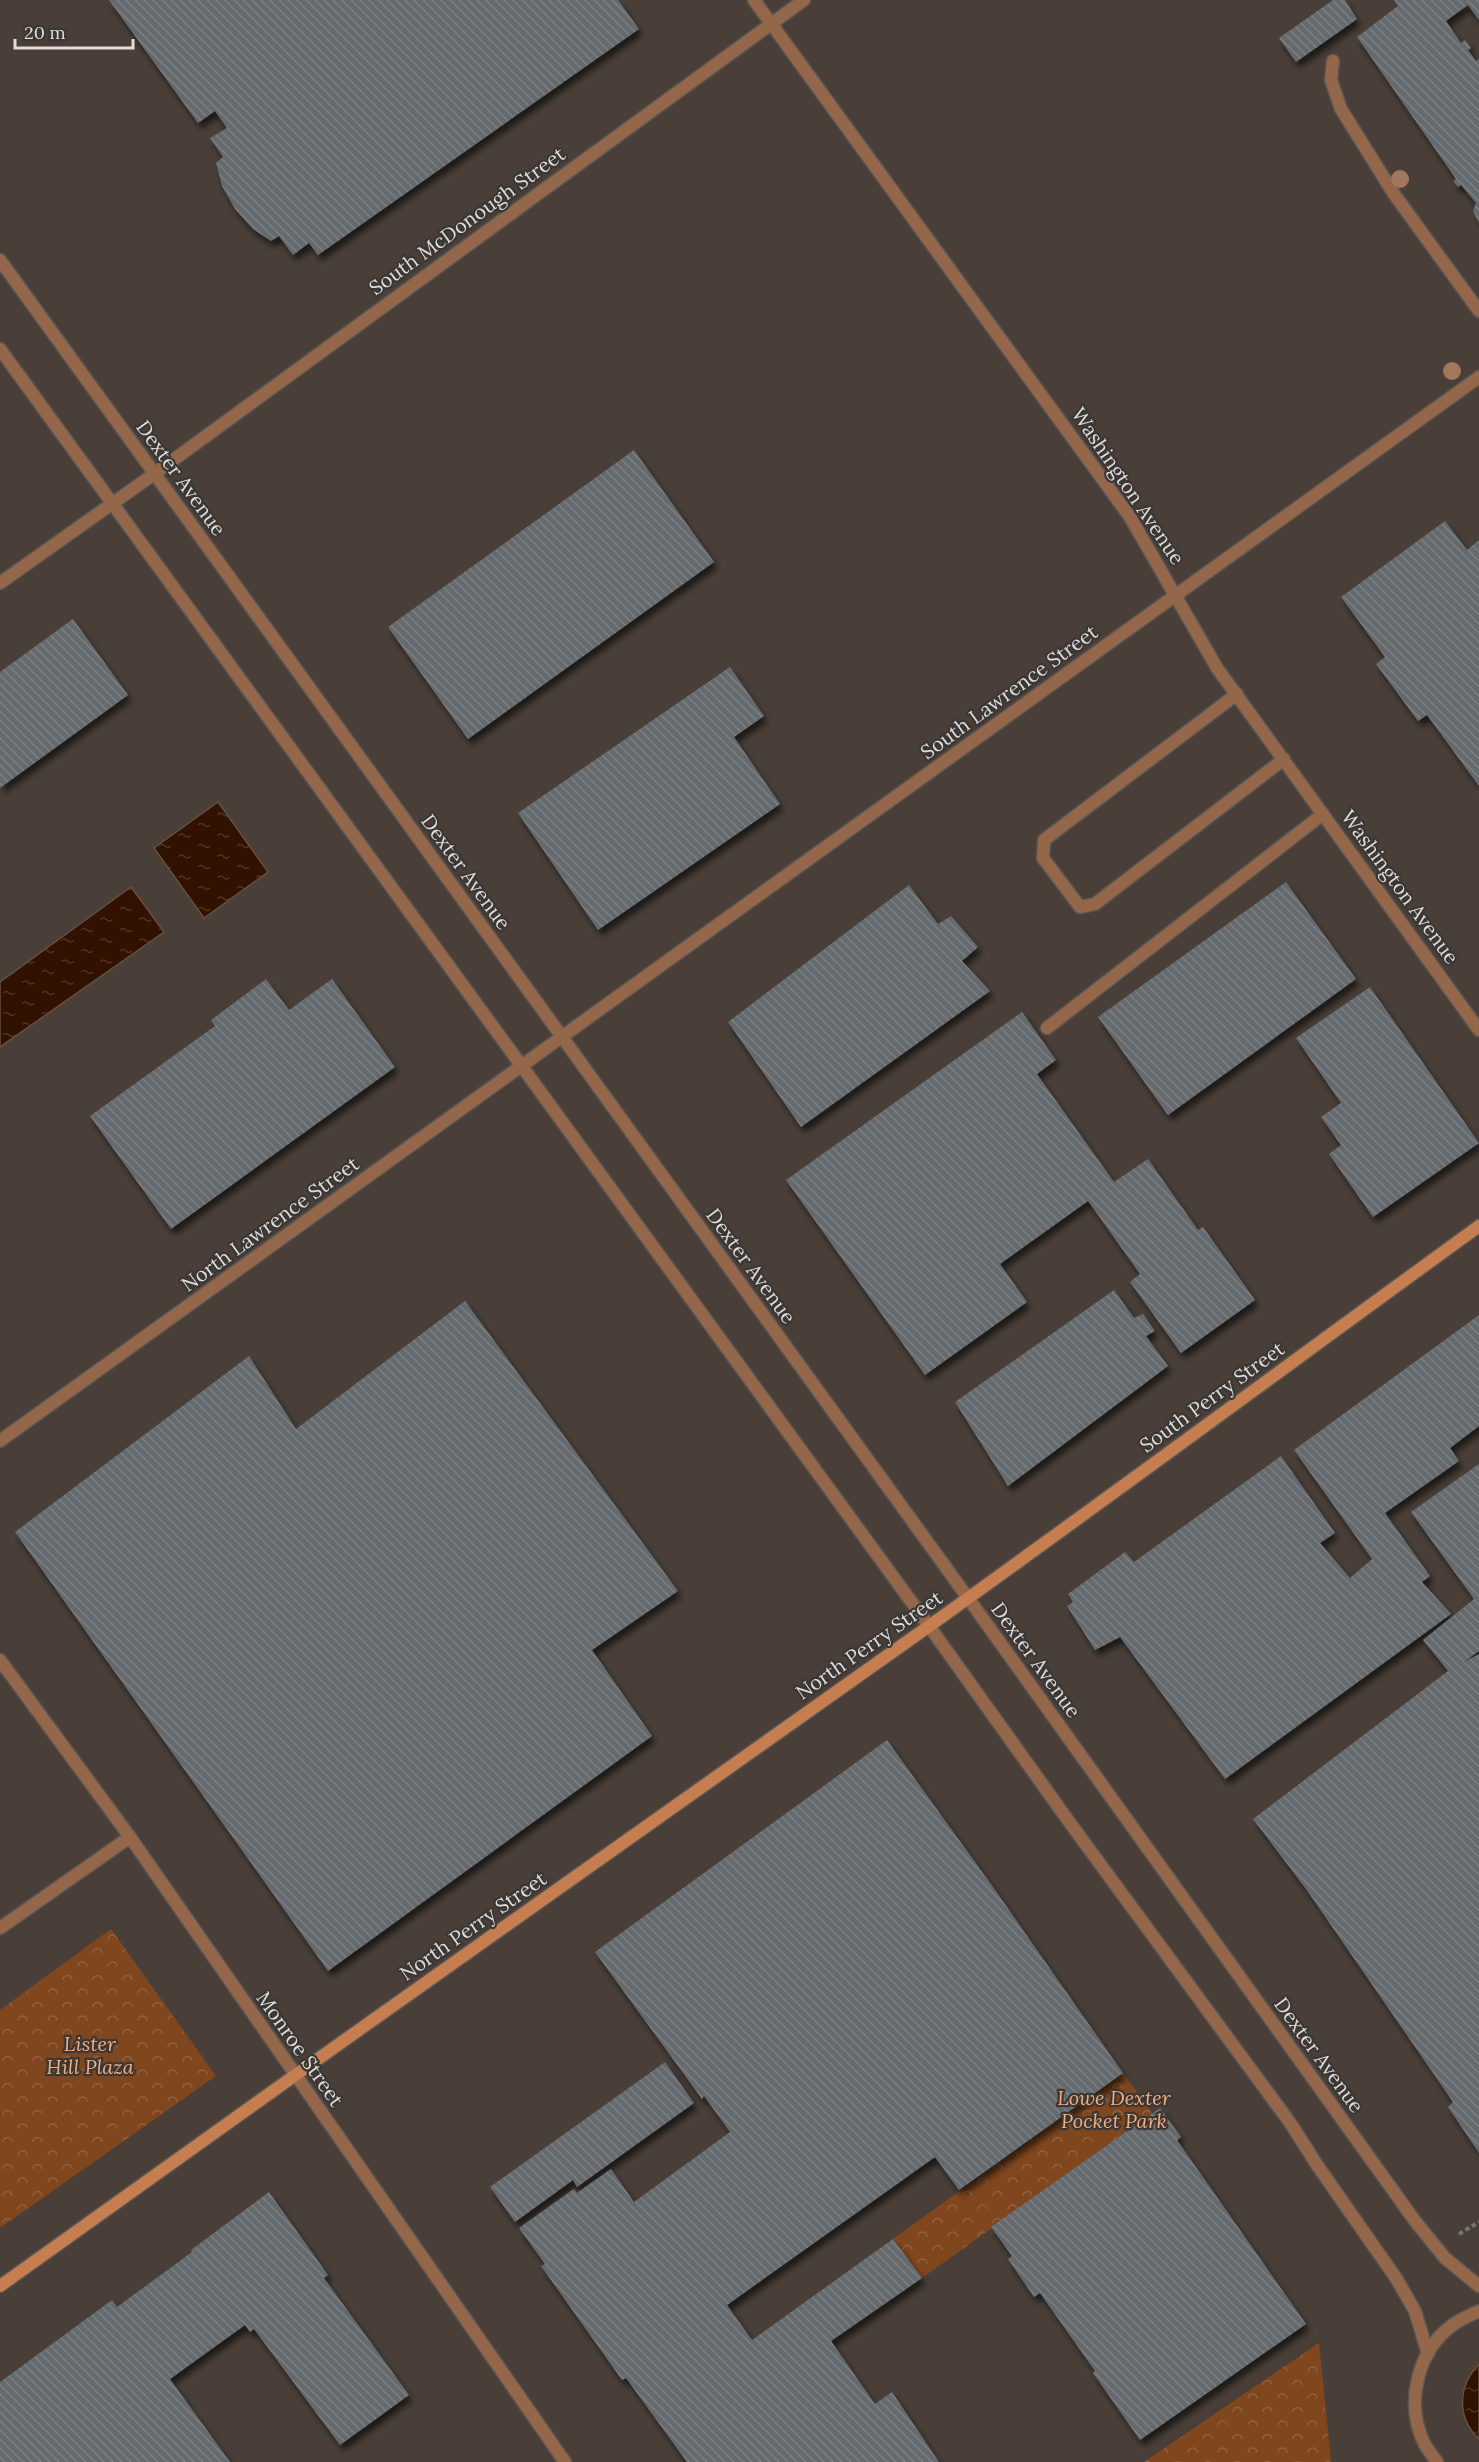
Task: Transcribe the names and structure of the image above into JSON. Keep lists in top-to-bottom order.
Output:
{
  "streets": {
    "main road": ["South Perry Street", "North Perry Street"],
    "street": [
      "South McDonough Street",
      "Dexter Avenue",
      "Washington Avenue",
      "South Lawrence Street",
      "North Lawrence Street",
      "Monroe Street"
    ]
  },
  "crossings": [
    ["South McDonough Street", "Dexter Avenue"],
    ["South McDonough Street", "Washington Avenue"],
    ["Dexter Avenue", "South Lawrence Street"],
    ["Dexter Avenue", "North Lawrence Street"],
    ["Dexter Avenue", "South Perry Street"],
    ["Dexter Avenue", "North Perry Street"],
    ["Washington Avenue", "South Lawrence Street"],
    ["South Lawrence Street", "North Lawrence Street"],
    ["South Perry Street", "North Perry Street"],
    ["North Perry Street", "Monroe Street"]
  ],
  "parks": ["Lister Hill Plaza", "Lowe Dexter Pocket Park"],
  "scale_bar": "20 m"
}
